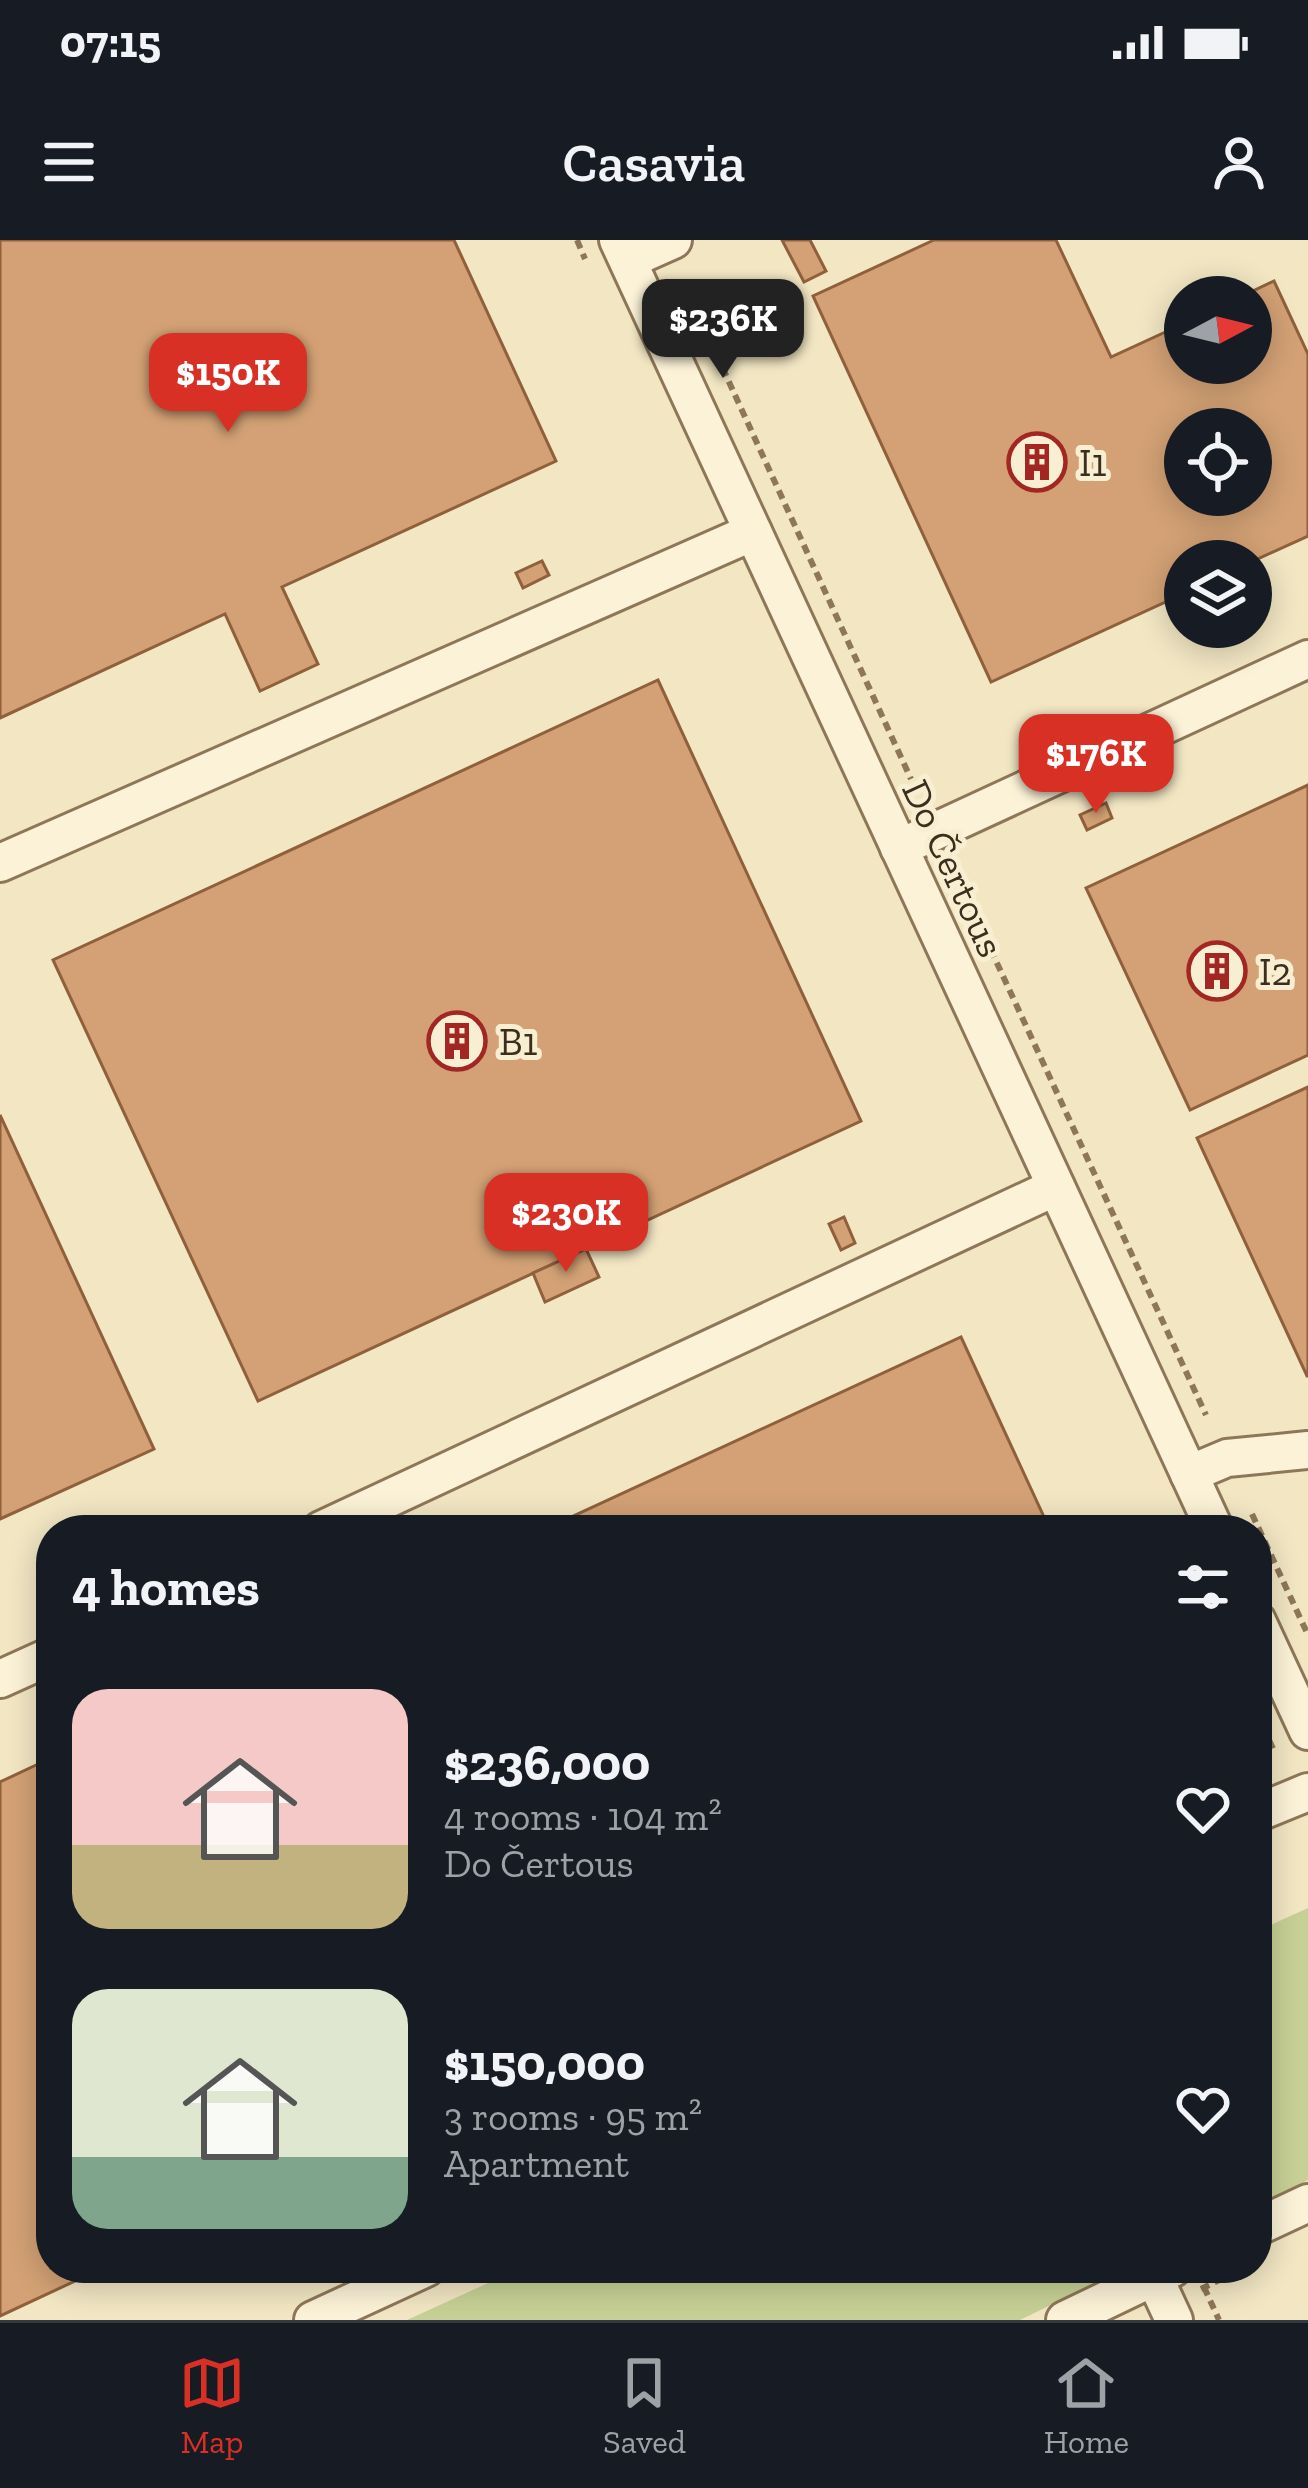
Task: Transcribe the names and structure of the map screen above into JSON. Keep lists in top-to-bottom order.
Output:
{
  "streets": {
    "street": ["Do Čertous"]
  },
  "places": {
    "building": ["I1", "I2", "B1"]
  },
  "north": "right",
  "page": {
    "status": "07:15",
    "header": "Casavia",
    "price": [
      "$236K",
      "$150K",
      "$176K",
      "$230K"
    ],
    "heading": "4 homes",
    "list": [
      {
        "name": "$236,000",
        "note": "4 rooms · 104 m² · Do Čertous"
      },
      {
        "name": "$150,000",
        "note": "3 rooms · 95 m² · Apartment"
      }
    ],
    "tabs": ["Map", "Saved", "Home"]
  }
}
